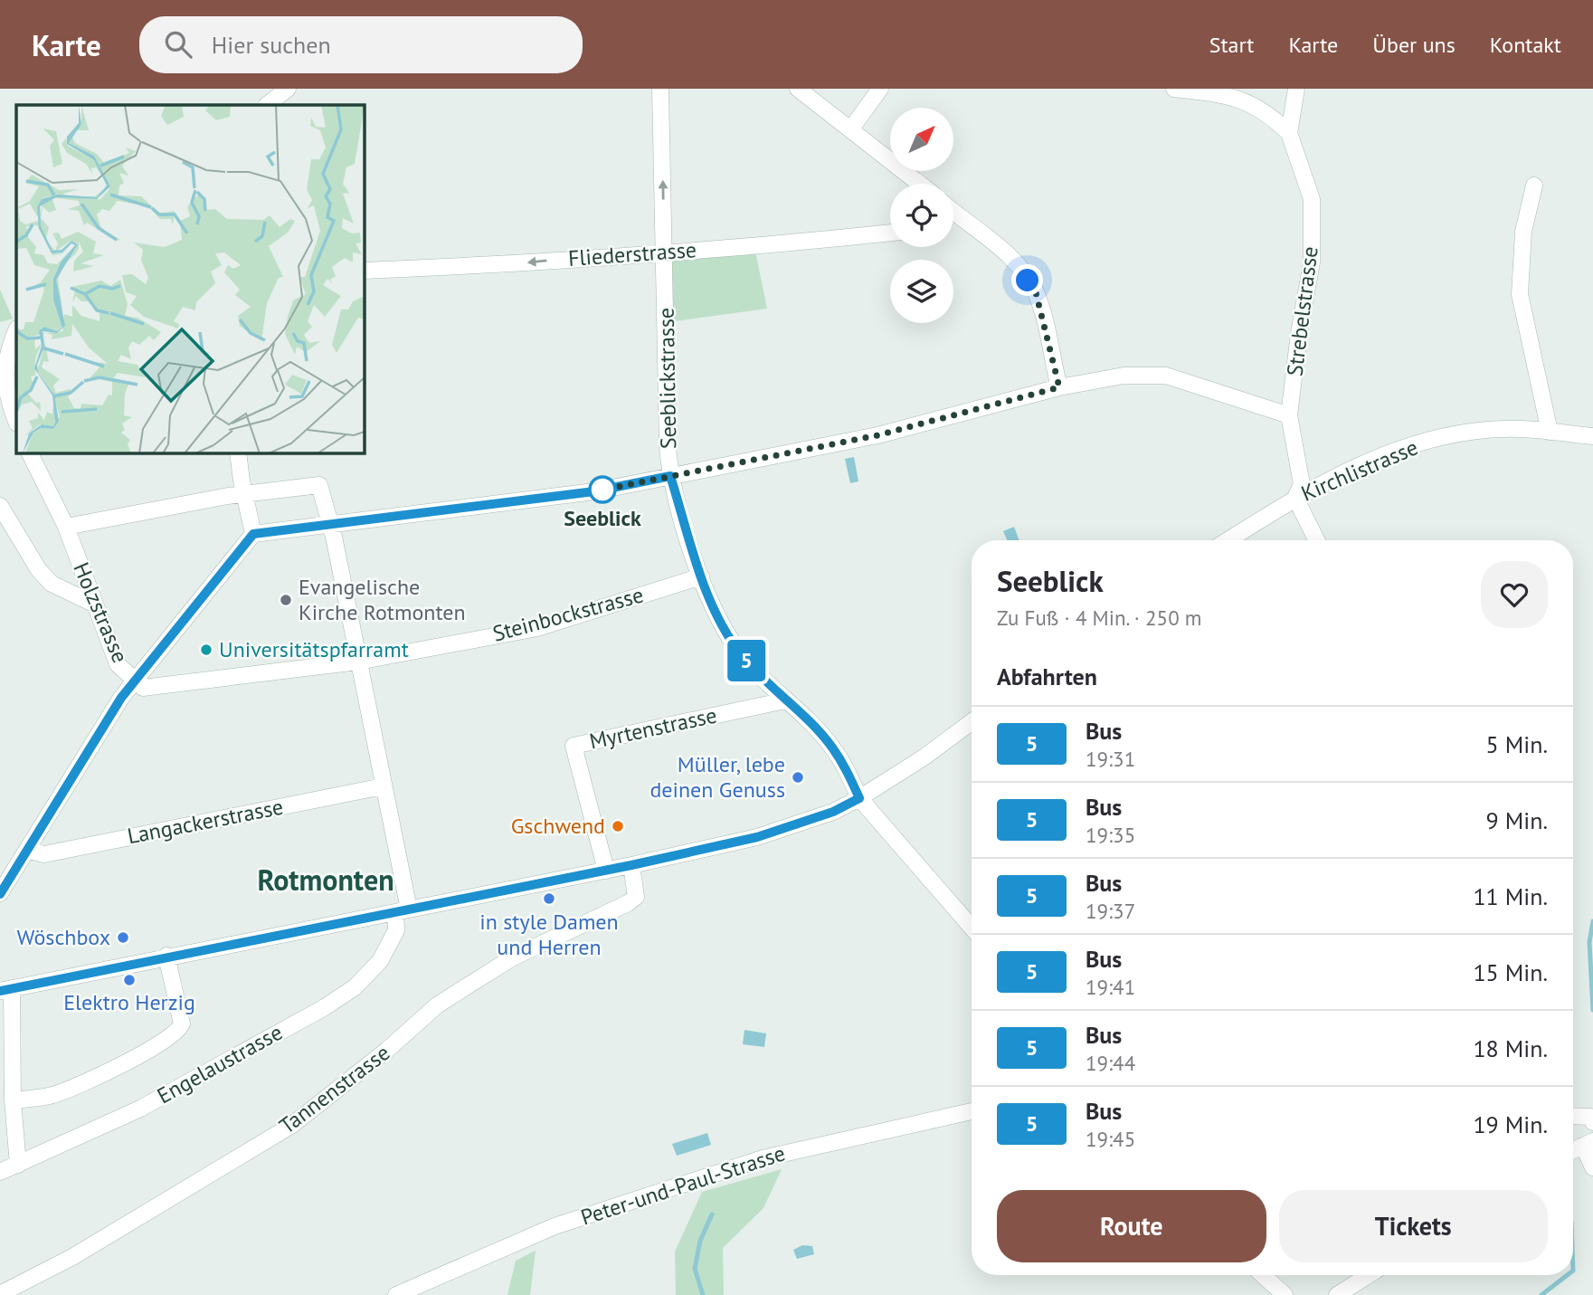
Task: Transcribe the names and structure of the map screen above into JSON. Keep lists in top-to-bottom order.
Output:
{
  "streets": {
    "street": [
      "Fliederstrasse",
      "Strebelstrasse",
      "Seeblickstrasse",
      "Kirchlistrasse",
      "Holzstrasse",
      "Steinbockstrasse",
      "Myrtenstrasse",
      "Langackerstrasse",
      "Engelaustrasse",
      "Tannenstrasse",
      "Peter-und-Paul-Strasse"
    ]
  },
  "crossings": [
    ["Fliederstrasse", "Seeblickstrasse"],
    ["Strebelstrasse", "Kirchlistrasse"],
    ["Seeblickstrasse", "Steinbockstrasse"],
    ["Seeblickstrasse", "Myrtenstrasse"],
    ["Holzstrasse", "Steinbockstrasse"],
    ["Holzstrasse", "Langackerstrasse"]
  ],
  "one_way": ["Fliederstrasse"],
  "districts": ["Rotmonten"],
  "places": [
    "Seeblick",
    "Evangelische Kirche Rotmonten",
    "Universitätspfarramt",
    "Müller, lebe deinen Genuss",
    "Gschwend",
    "in style Damen und Herren",
    "Wöschbox",
    "Elektro Herzig"
  ],
  "lines": ["bus line 5"],
  "north": "top right",
  "page": {
    "header": "Karte",
    "search": "Hier suchen",
    "nav": [
      "Start",
      "Karte",
      "Über uns",
      "Kontakt"
    ],
    "on_map": "5",
    "heading": [
      ["Seeblick", "Zu Fuß · 4 Min. · 250 m"],
      "Abfahrten"
    ],
    "list": [
      {
        "mark": "5",
        "name": "Bus",
        "note": "19:31",
        "value": "5 Min."
      },
      {
        "mark": "5",
        "name": "Bus",
        "note": "19:35",
        "value": "9 Min."
      },
      {
        "mark": "5",
        "name": "Bus",
        "note": "19:37",
        "value": "11 Min."
      },
      {
        "mark": "5",
        "name": "Bus",
        "note": "19:41",
        "value": "15 Min."
      },
      {
        "mark": "5",
        "name": "Bus",
        "note": "19:44",
        "value": "18 Min."
      },
      {
        "mark": "5",
        "name": "Bus",
        "note": "19:45",
        "value": "19 Min."
      }
    ],
    "buttons": ["Route", "Tickets"]
  }
}
